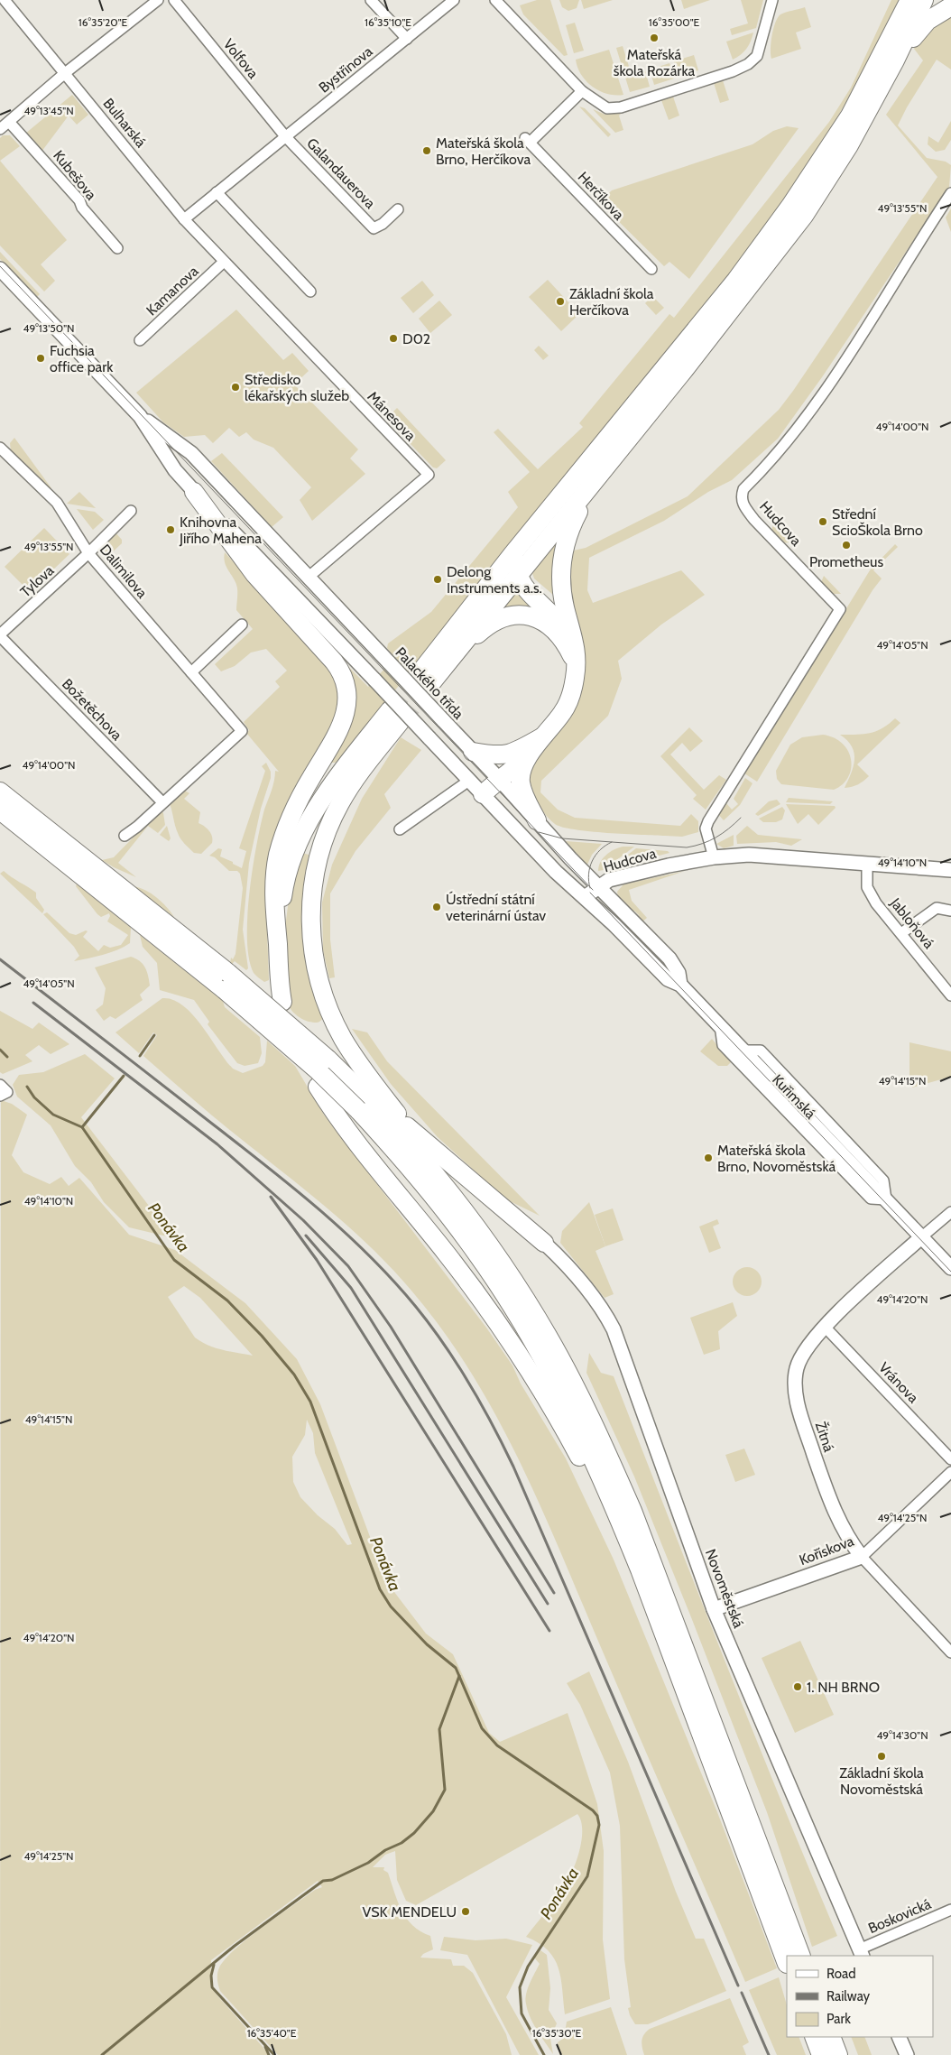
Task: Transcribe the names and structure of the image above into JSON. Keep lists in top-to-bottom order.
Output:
{
  "streets": {
    "street": [
      "Volfova",
      "Bystřinova",
      "Bulharská",
      "Galandauerova",
      "Kubešova",
      "Herčíkova",
      "Kamanova",
      "Mánesova",
      "Hudcova",
      "Dalimilova",
      "Tylova",
      "Palackého třída",
      "Božetěchova",
      "Jabloňová",
      "Kuřimská",
      "Vránova",
      "Žitná",
      "Kořískova",
      "Novoměstská",
      "Boskovická"
    ]
  },
  "crossings": [
    ["Volfova", "Bystřinova"],
    ["Volfova", "Galandauerova"],
    ["Bystřinova", "Bulharská"],
    ["Bystřinova", "Galandauerova"],
    ["Bulharská", "Kamanova"],
    ["Bulharská", "Mánesova"],
    ["Kamanova", "Mánesova"],
    ["Mánesova", "Palackého třída"],
    ["Hudcova", "Palackého třída"],
    ["Hudcova", "Jabloňová"],
    ["Dalimilova", "Tylova"],
    ["Dalimilova", "Božetěchova"],
    ["Tylova", "Božetěchova"],
    ["Palackého třída", "Kuřimská"],
    ["Kuřimská", "Žitná"],
    ["Vránova", "Žitná"],
    ["Žitná", "Kořískova"],
    ["Kořískova", "Novoměstská"],
    ["Novoměstská", "Boskovická"]
  ],
  "water": ["Ponávka"],
  "places": [
    "Mateřská škola Rozárka",
    "Mateřská škola Brno, Herčíkova",
    "Základní škola Herčíkova",
    "D02",
    "Fuchsia office park",
    "Středisko lékařských služeb",
    "Střední ScioŠkola Brno",
    "Knihovna Jiřího Mahena",
    "Prometheus",
    "Delong Instruments a.s.",
    "Ústřední státní veterinární ústav",
    "Mateřská škola Brno, Novoměstská",
    "1. NH BRNO",
    "Základní škola Novoměstská",
    "VSK MENDELU"
  ],
  "legend": ["Road", "Railway", "Park"],
  "coordinates": [
    "16°35'00\"E",
    "16°35'20\"E",
    "16°35'10\"E",
    "49°13'45\"N",
    "49°13'55\"N",
    "49°13'50\"N",
    "49°14'00\"N",
    "49°14'05\"N",
    "49°14'10\"N",
    "49°14'15\"N",
    "49°14'20\"N",
    "49°14'25\"N",
    "49°14'30\"N",
    "16°35'40\"E",
    "16°35'30\"E"
  ]
}
